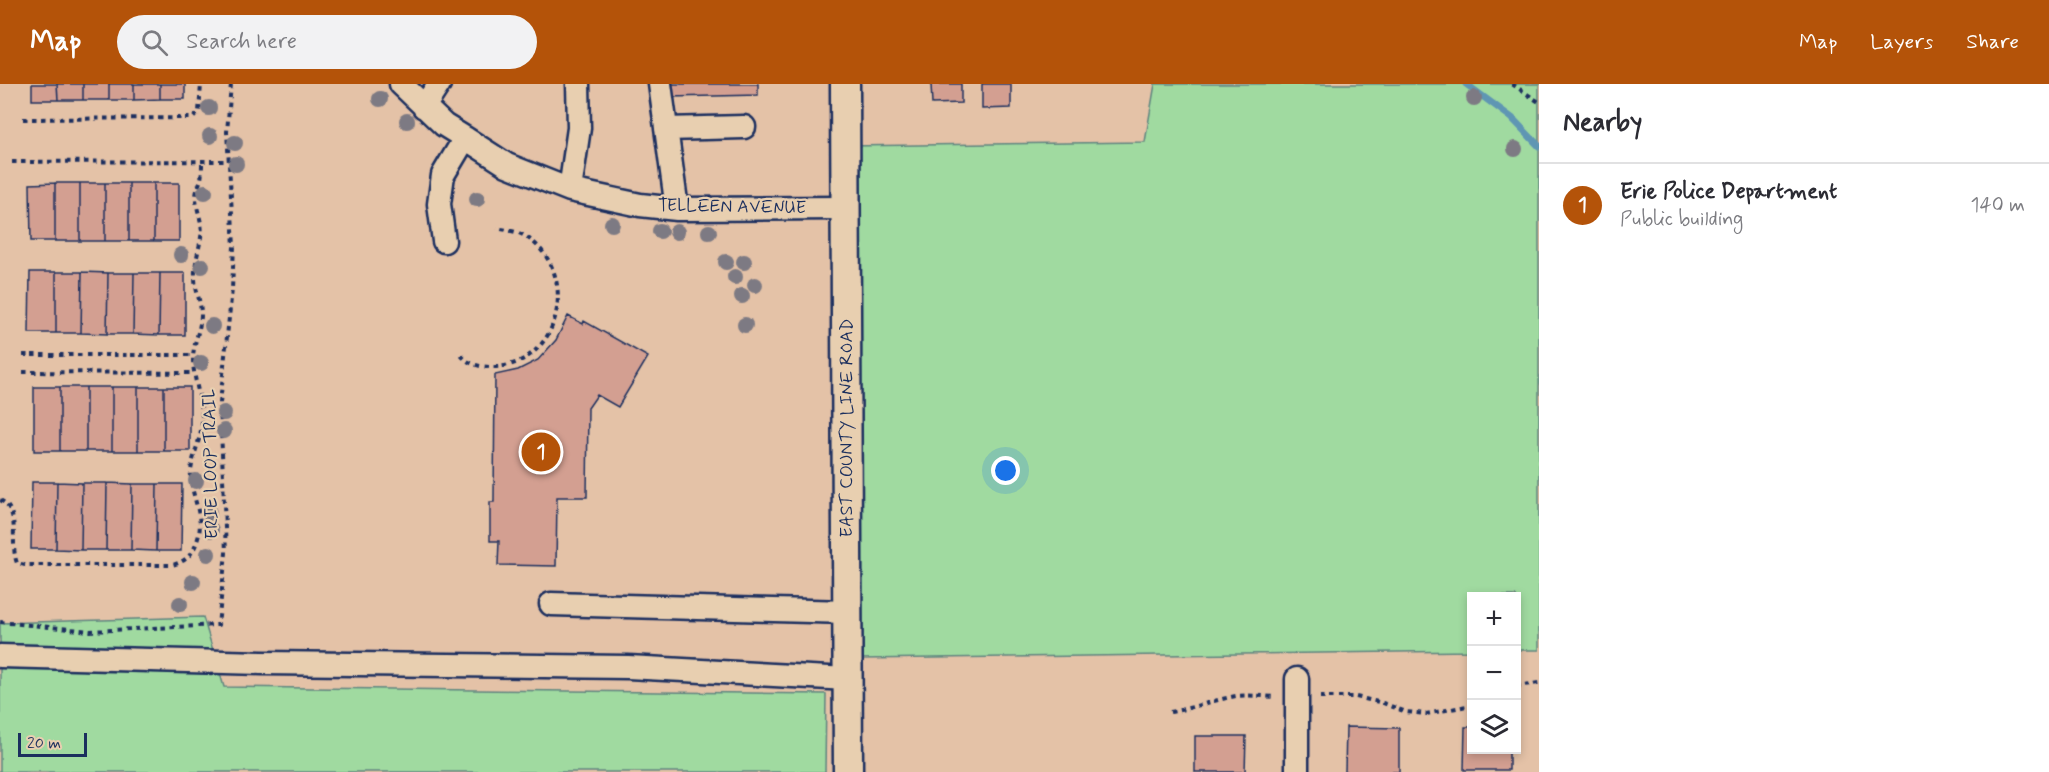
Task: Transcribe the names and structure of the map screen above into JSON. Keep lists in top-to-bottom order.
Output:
{
  "streets": {
    "main road": ["EAST COUNTY LINE ROAD"],
    "street": ["TELLEEN AVENUE"],
    "path": ["ERIE LOOP TRAIL"]
  },
  "crossings": [
    ["TELLEEN AVENUE", "EAST COUNTY LINE ROAD"]
  ],
  "scale_bar": "20 m",
  "page": {
    "header": "Map",
    "search": "Search here",
    "nav": ["Map", "Layers", "Share"],
    "heading": "Nearby",
    "list": [
      {
        "mark": "1",
        "name": "Erie Police Department",
        "note": "Public building",
        "value": "140 m"
      }
    ],
    "pins": "1",
    "map_buttons": ["+", "−"],
    "scale": "20 m"
  }
}
